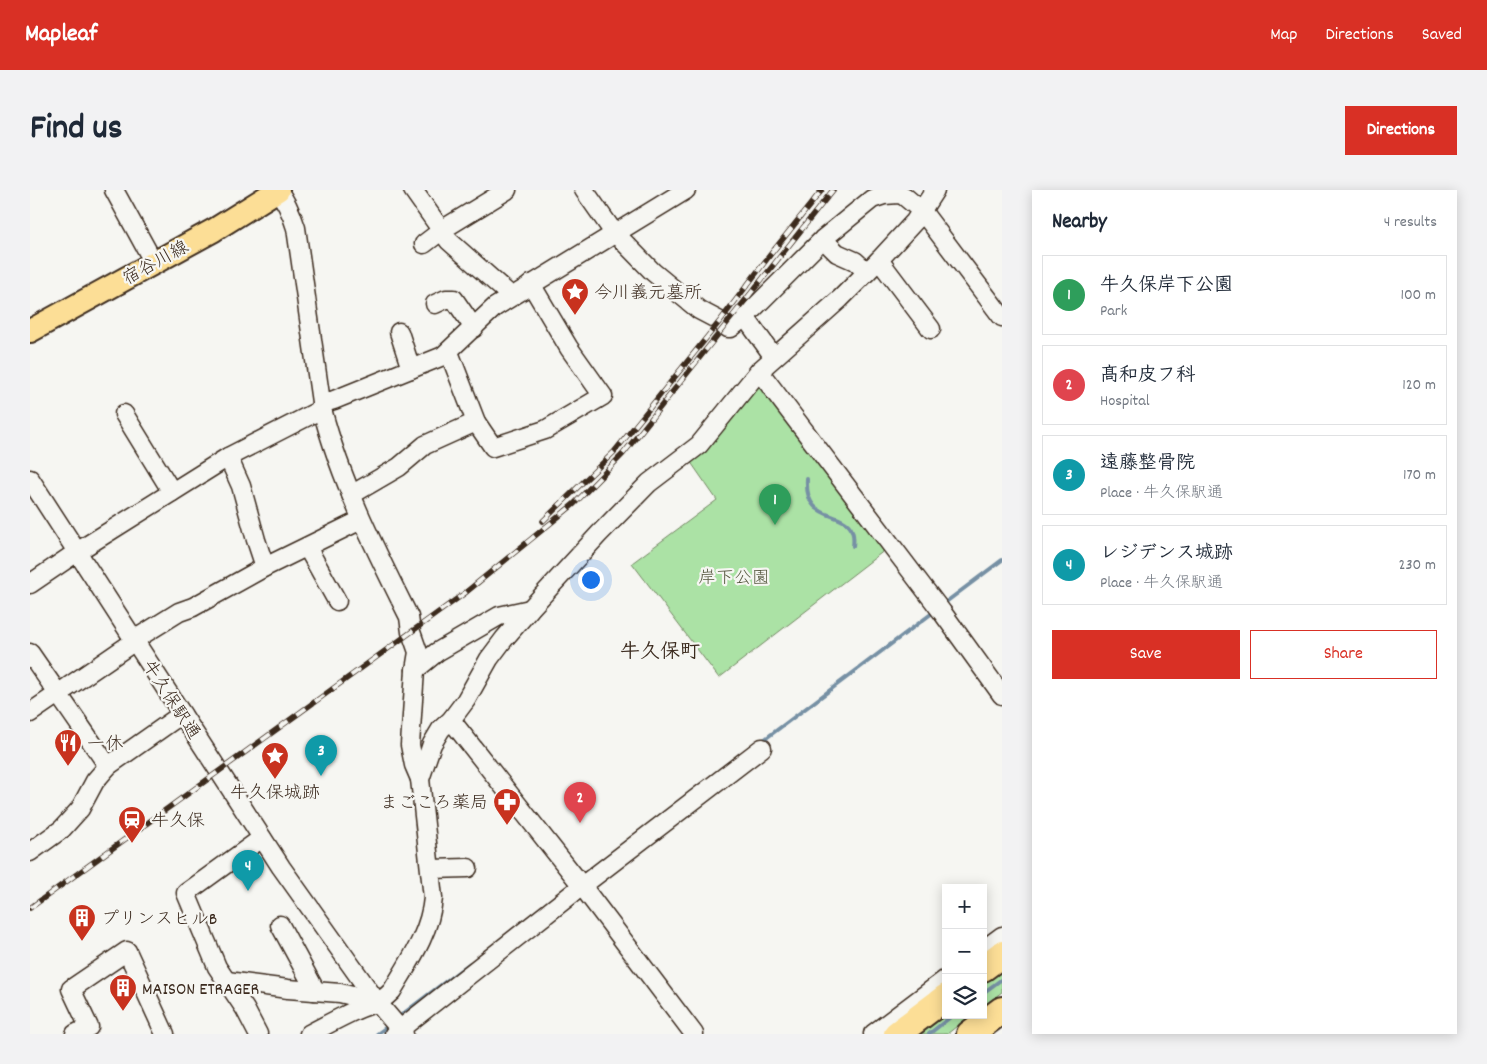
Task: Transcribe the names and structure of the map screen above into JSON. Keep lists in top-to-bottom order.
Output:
{
  "streets": {
    "main road": ["宿谷川線"],
    "street": ["牛久保駅通"]
  },
  "districts": ["牛久保町"],
  "parks": ["岸下公園"],
  "places": {
    "place": ["今川義元墓所", "牛久保城跡"],
    "restaurant": ["一休"],
    "pharmacy": ["まごころ薬局"],
    "station": ["牛久保"],
    "building": ["プリンスヒルB", "MAISON ETRAGER"]
  },
  "page": {
    "header": "Mapleaf",
    "nav": ["Map", "Directions", "Saved"],
    "title": "Find us",
    "buttons": [
      "Directions",
      ["Save", "Share"]
    ],
    "heading": ["Nearby", "4 results"],
    "list": [
      {
        "mark": "1",
        "name": "牛久保岸下公園",
        "note": "Park",
        "value": "100 m"
      },
      {
        "mark": "2",
        "name": "髙和皮フ科",
        "note": "Hospital",
        "value": "120 m"
      },
      {
        "mark": "3",
        "name": "遠藤整骨院",
        "note": "Place · 牛久保駅通",
        "value": "170 m"
      },
      {
        "mark": "4",
        "name": "レジデンス城跡",
        "note": "Place · 牛久保駅通",
        "value": "230 m"
      }
    ],
    "pins": [
      "1",
      "3",
      "2",
      "4"
    ],
    "map_buttons": ["+", "−"]
  }
}
